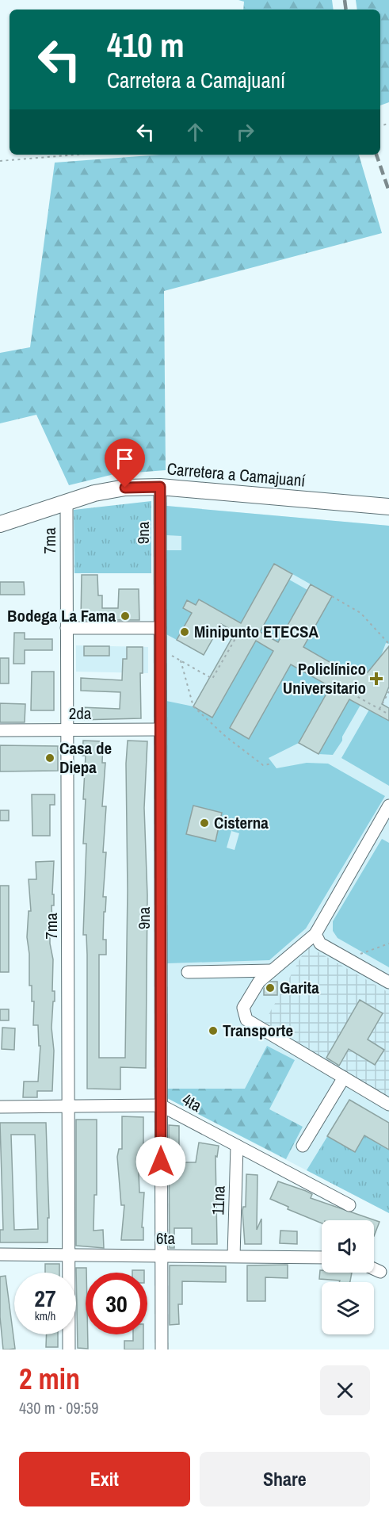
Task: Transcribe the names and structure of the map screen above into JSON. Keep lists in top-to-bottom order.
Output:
{
  "streets": {
    "main road": ["Carretera a Camajuaní"],
    "street": [
      "9na",
      "7ma",
      "2da",
      "4ta",
      "11na",
      "6ta"
    ]
  },
  "crossings": [
    ["Carretera a Camajuaní", "9na"],
    ["Carretera a Camajuaní", "7ma"],
    ["9na", "2da"],
    ["9na", "4ta"],
    ["9na", "6ta"],
    ["7ma", "2da"],
    ["7ma", "4ta"],
    ["7ma", "6ta"],
    ["4ta", "11na"],
    ["11na", "6ta"]
  ],
  "places": {
    "other": [
      "Bodega La Fama",
      "Minipunto ETECSA",
      "Casa de Diepa",
      "Cisterna",
      "Garita",
      "Transporte"
    ],
    "health": ["Policlínico Universitario"]
  },
  "page": {
    "turn": ["410 m", "Carretera a Camajuaní"],
    "speed": "27 km/h",
    "limit": "30",
    "heading": ["2 min", "430 m · 09:59"],
    "buttons": ["Exit", "Share"]
  }
}
